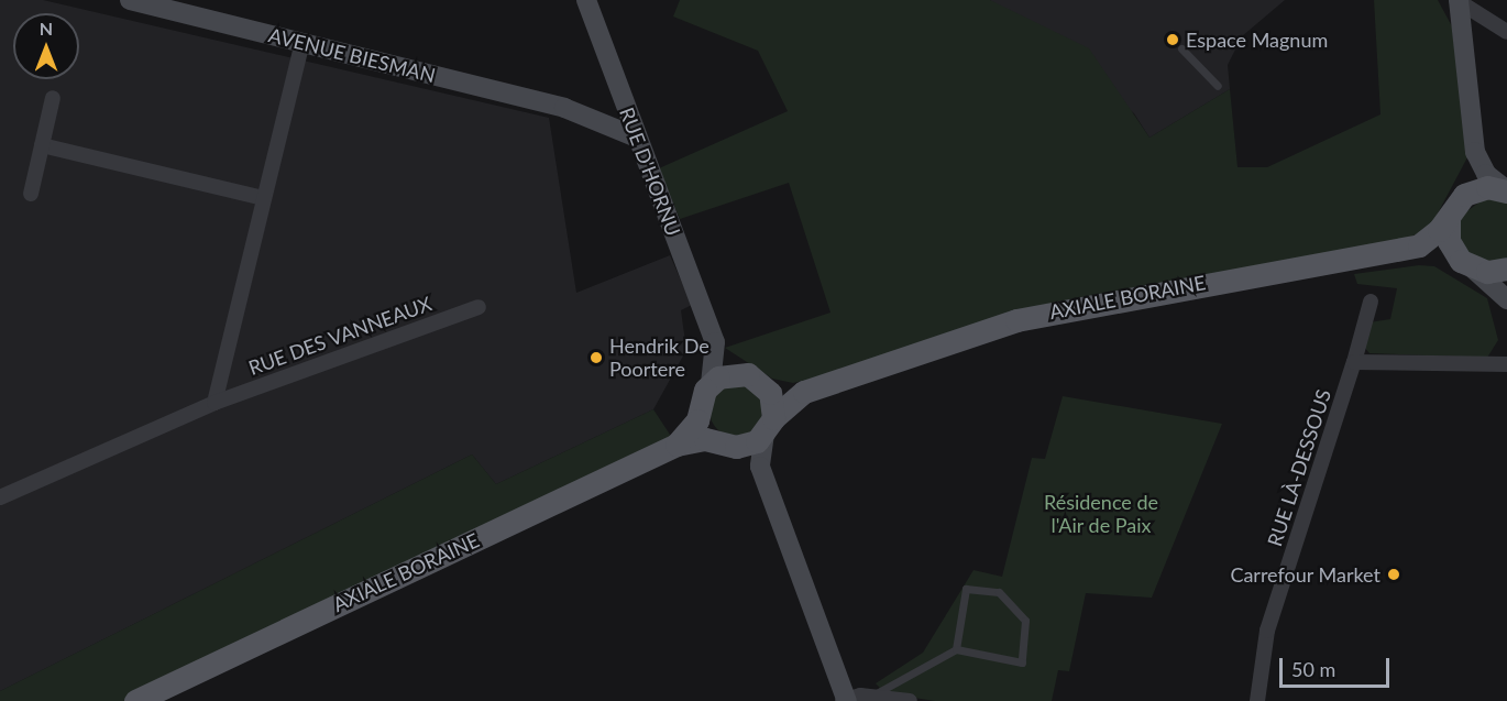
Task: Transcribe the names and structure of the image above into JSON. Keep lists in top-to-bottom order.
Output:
{
  "streets": {
    "main road": ["AXIALE BORAINE"],
    "street": [
      "AVENUE BIESMAN",
      "RUE D'HORNU",
      "RUE DES VANNEAUX",
      "RUE LÀ-DESSOUS"
    ]
  },
  "crossings": [
    ["AVENUE BIESMAN", "RUE D'HORNU"],
    ["AVENUE BIESMAN", "RUE DES VANNEAUX"]
  ],
  "parks": ["Résidence de l'Air de Paix"],
  "places": ["Espace Magnum", "Hendrik De Poortere", "Carrefour Market"],
  "scale_bar": "50 m",
  "north": "top"
}
